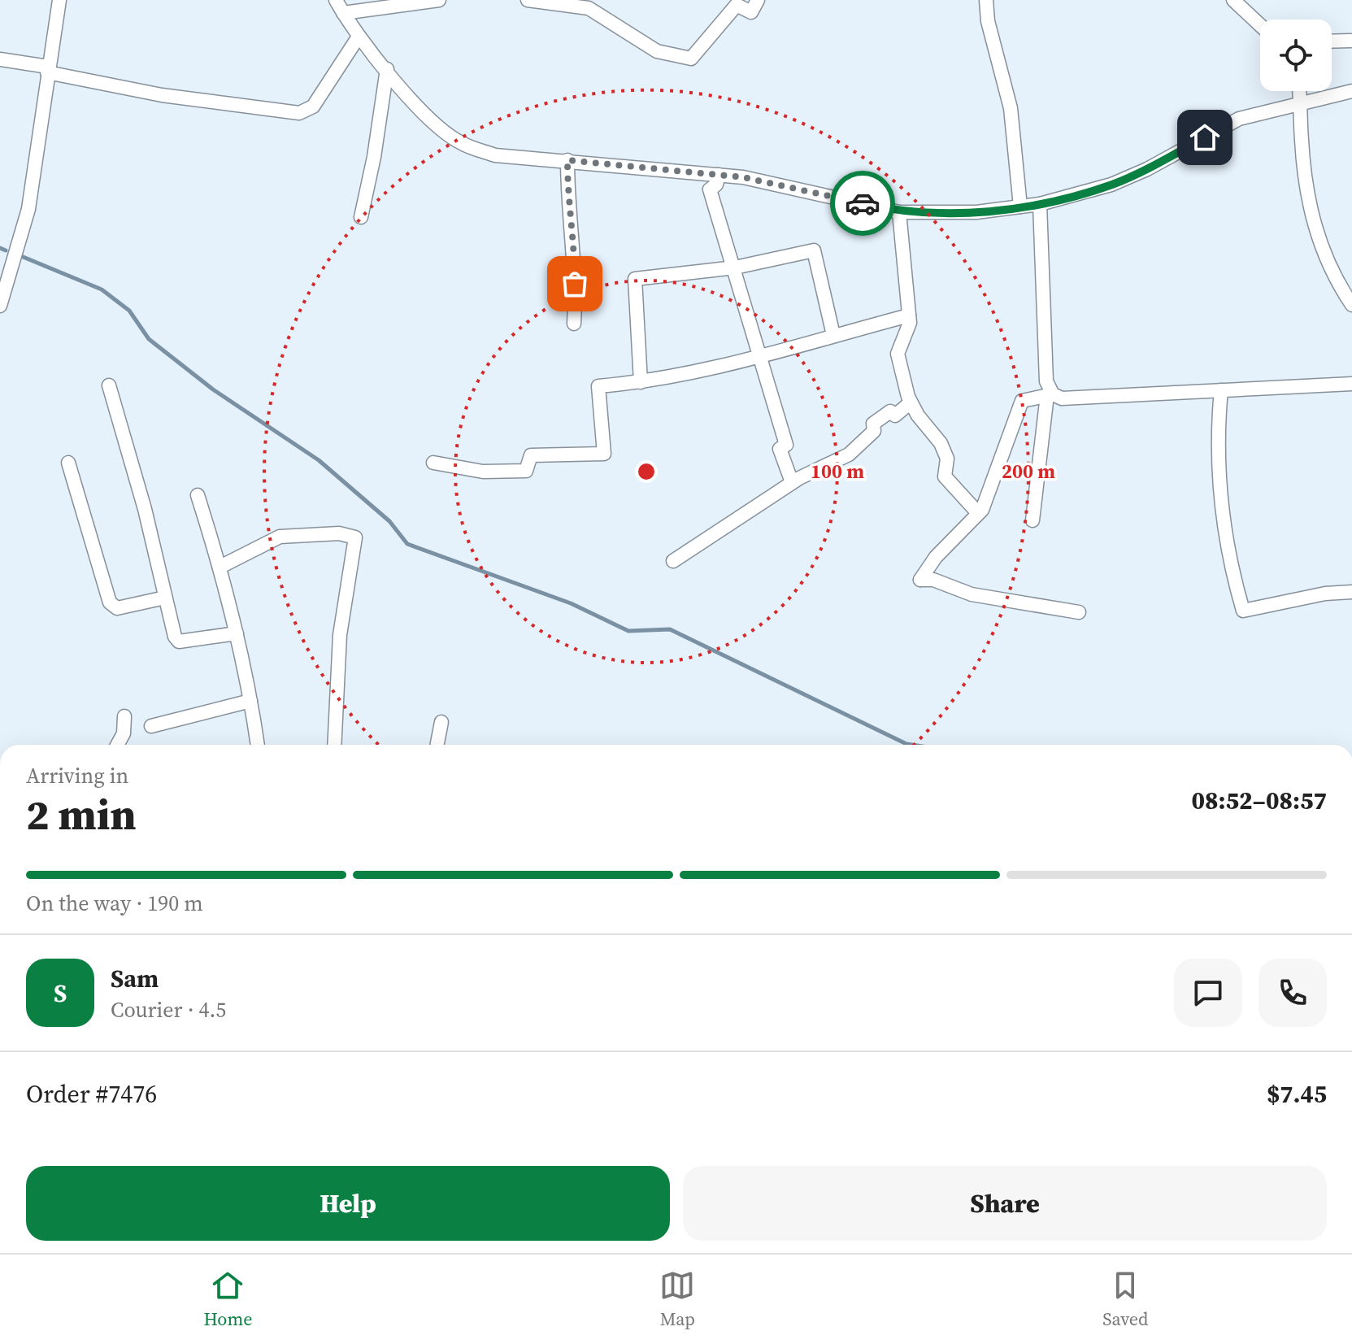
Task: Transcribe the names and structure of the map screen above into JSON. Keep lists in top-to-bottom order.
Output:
{
  "page": {
    "heading": ["2 min", "Arriving in", "08:52–08:57"],
    "panel": [
      "Sam",
      "Courier · 4.5",
      "Order #7476",
      "$7.45"
    ],
    "bar": "On the way · 190 m",
    "round": "S",
    "buttons": ["Help", "Share"],
    "tabs": ["Home", "Map", "Saved"]
  },
  "rings": ["100 m", "200 m"]
}
